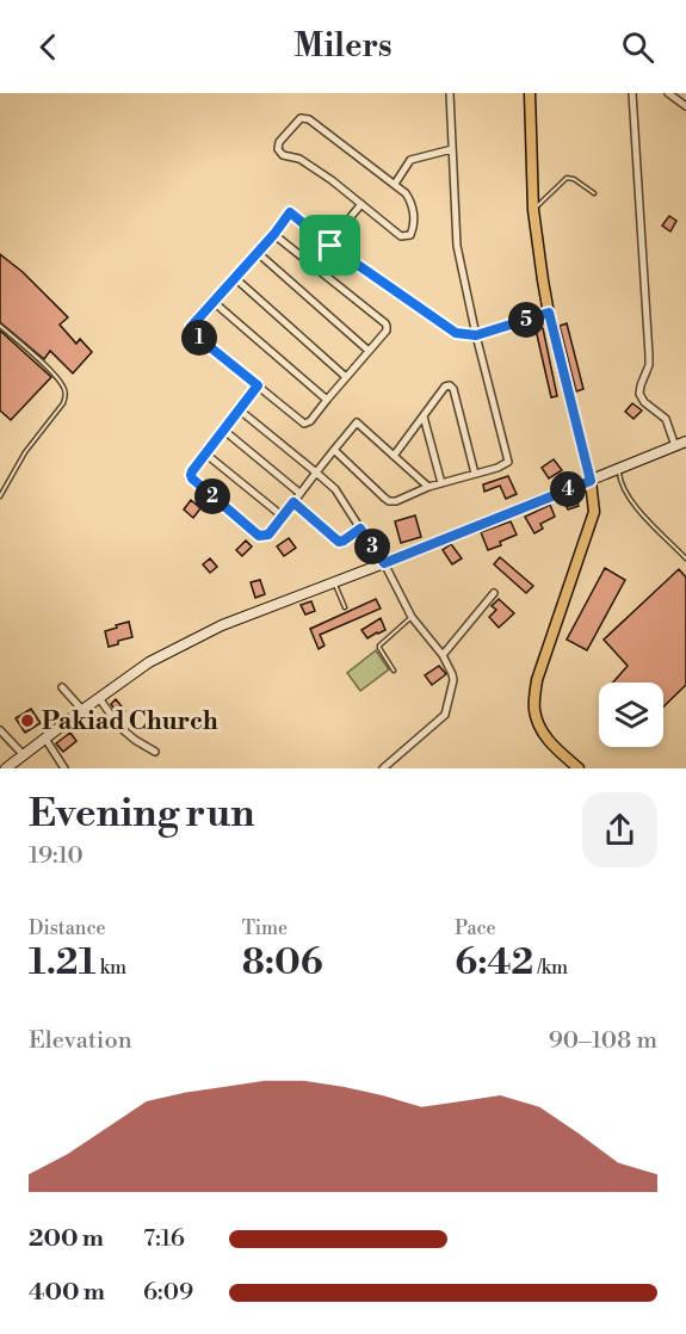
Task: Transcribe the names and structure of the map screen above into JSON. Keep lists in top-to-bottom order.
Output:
{
  "places": ["Pakiad Church"],
  "page": {
    "header": "Milers",
    "pins": [
      "5",
      "1",
      "4",
      "2",
      "3"
    ],
    "heading": ["Evening run", "19:10"],
    "stats": [
      ["Distance", "1.21 km"],
      ["Time", "8:06"],
      ["Pace", "6:42 /km"]
    ],
    "chart": ["Elevation", "90–108 m"],
    "list": [
      {
        "name": "200 m",
        "note": "7:16"
      },
      {
        "name": "400 m",
        "note": "6:09"
      }
    ]
  }
}
